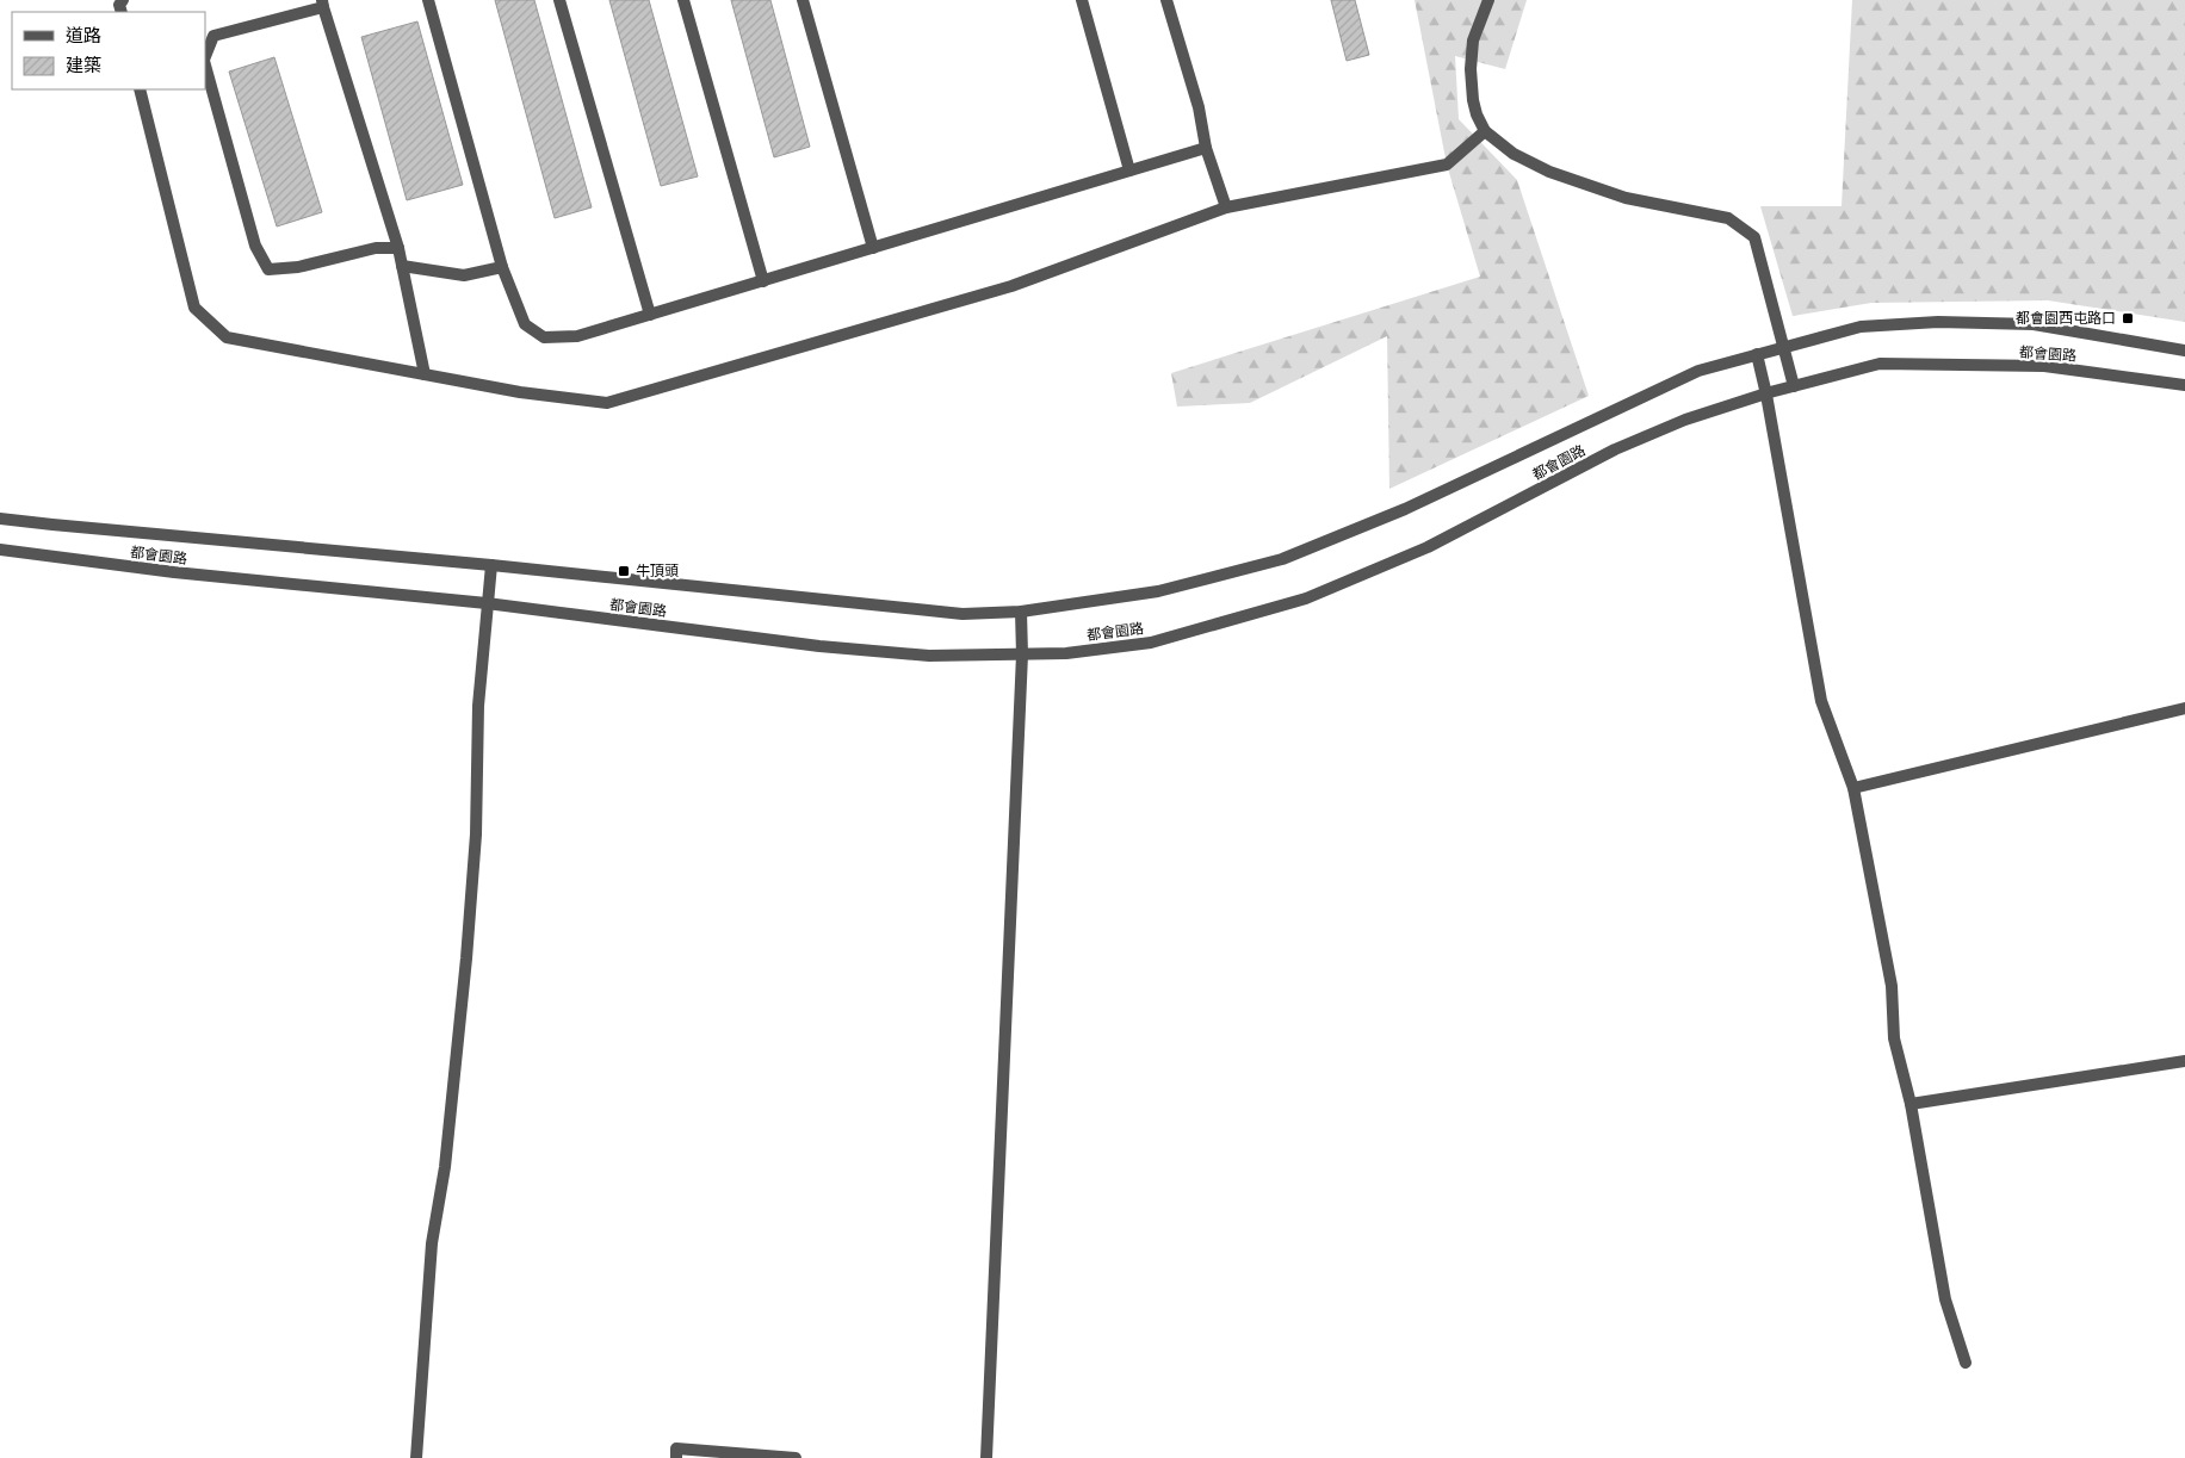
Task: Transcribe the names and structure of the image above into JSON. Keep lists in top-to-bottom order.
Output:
{
  "streets": {
    "street": ["都會園路"]
  },
  "places": {
    "transit": ["都會園西屯路口", "牛頂頭"]
  },
  "legend": ["道路", "建築"]
}
